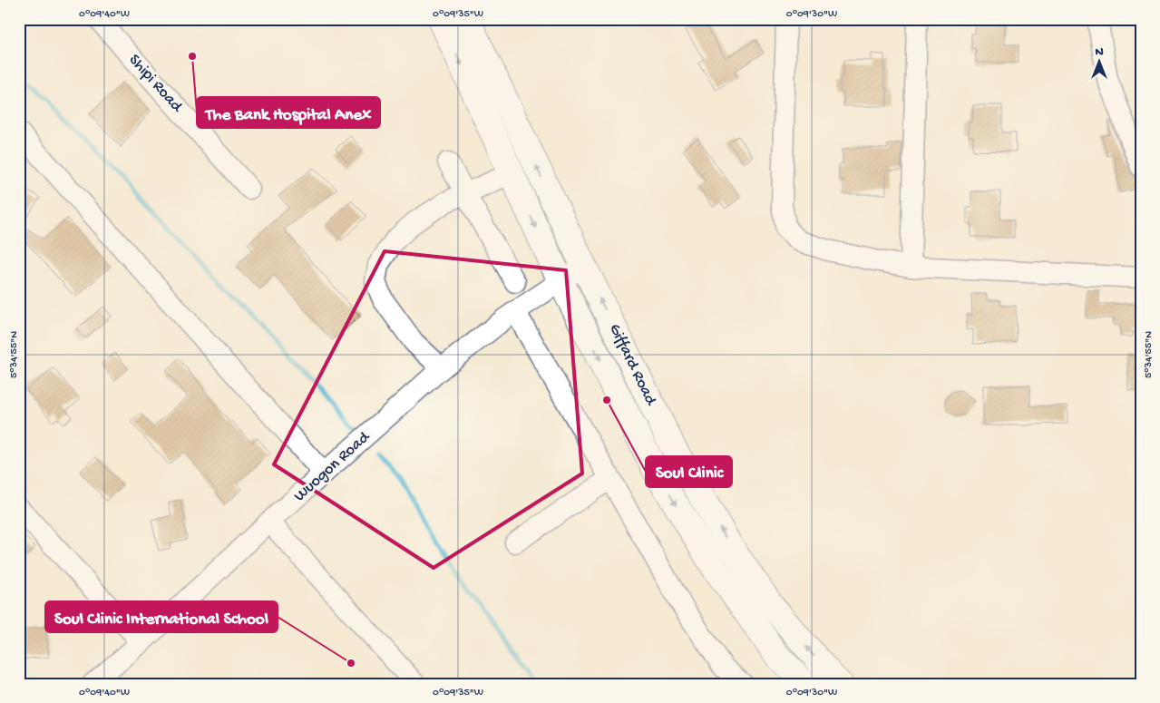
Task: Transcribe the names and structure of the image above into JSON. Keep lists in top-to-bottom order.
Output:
{
  "streets": {
    "main road": ["Giffard Road"],
    "street": ["Shipi Road", "Wuogon Road"]
  },
  "crossings": [
    ["Giffard Road", "Wuogon Road"]
  ],
  "places": ["The Bank Hospital Anex", "Soul Clinic", "Soul Clinic International School"],
  "north": "top",
  "coordinates": [
    "0°09'40\"W",
    "0°09'35\"W",
    "0°09'30\"W",
    "5°34'55\"N"
  ]
}
